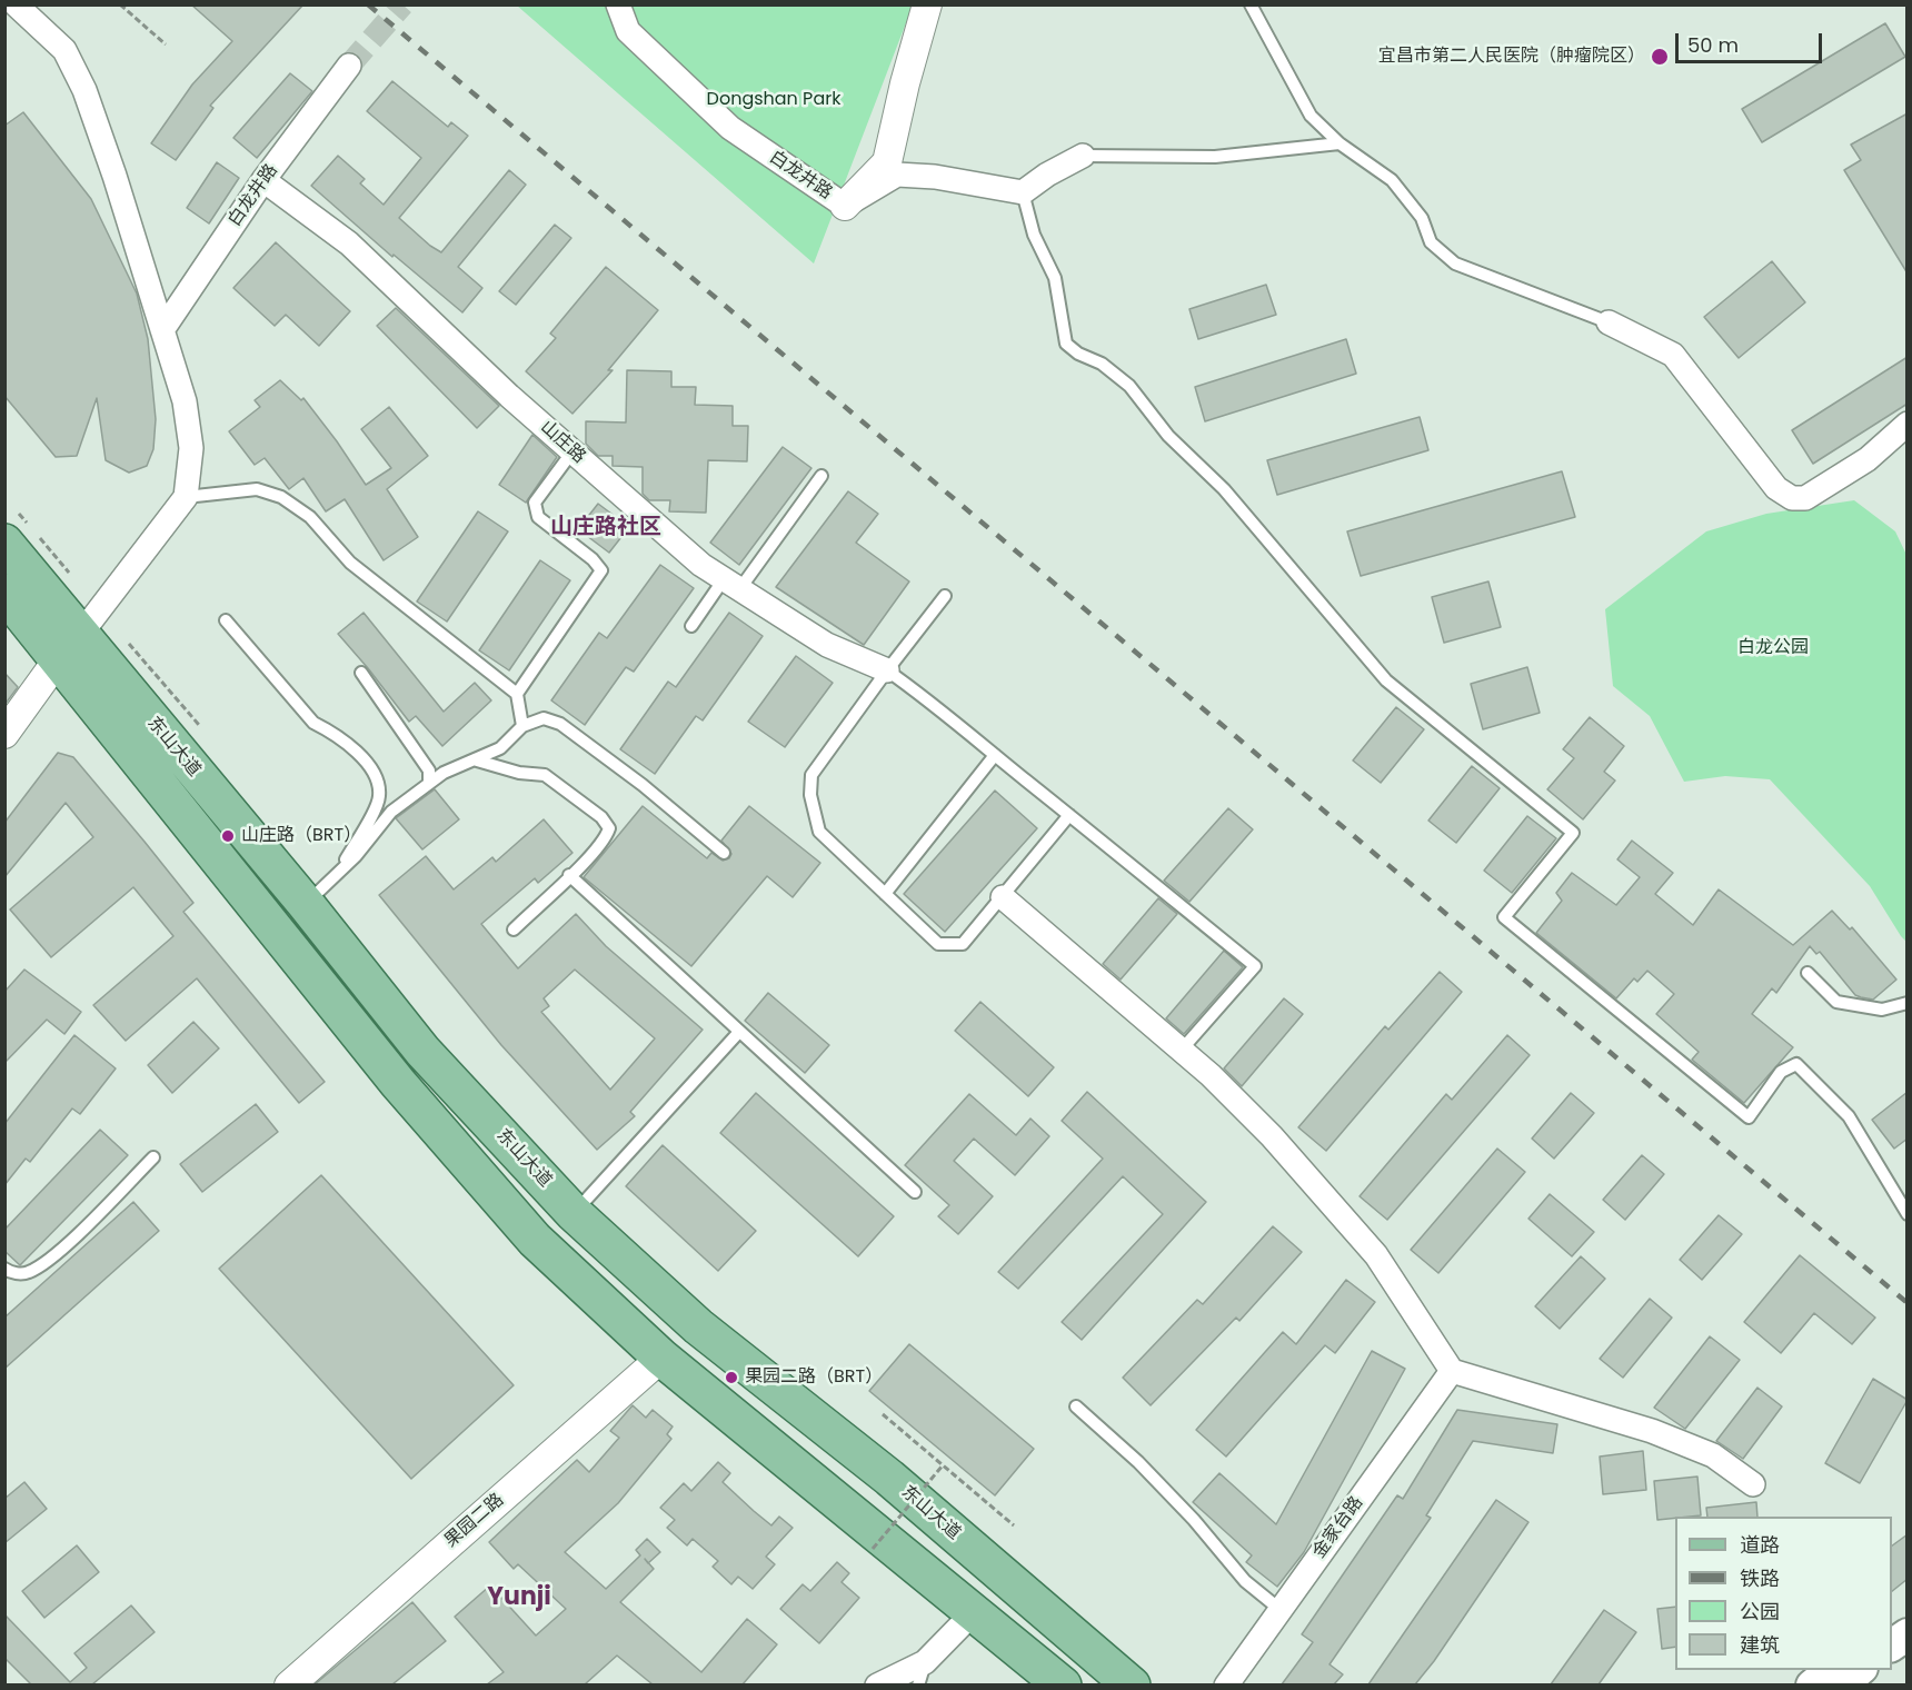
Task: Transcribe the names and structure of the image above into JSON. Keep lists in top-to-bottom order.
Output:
{
  "streets": {
    "main road": ["东山大道"],
    "street": [
      "白龙井路",
      "山庄路",
      "果园二路",
      "金家台路"
    ]
  },
  "crossings": [
    ["白龙井路", "山庄路"],
    ["东山大道", "果园二路"]
  ],
  "districts": ["山庄路社区", "Yunji"],
  "parks": ["Dongshan Park", "白龙公园"],
  "places": ["宜昌市第二人民医院（肿瘤院区）", "山庄路（BRT）", "果园二路（BRT）"],
  "legend": [
    "道路",
    "铁路",
    "公园",
    "建筑"
  ],
  "scale_bar": "50 m"
}
